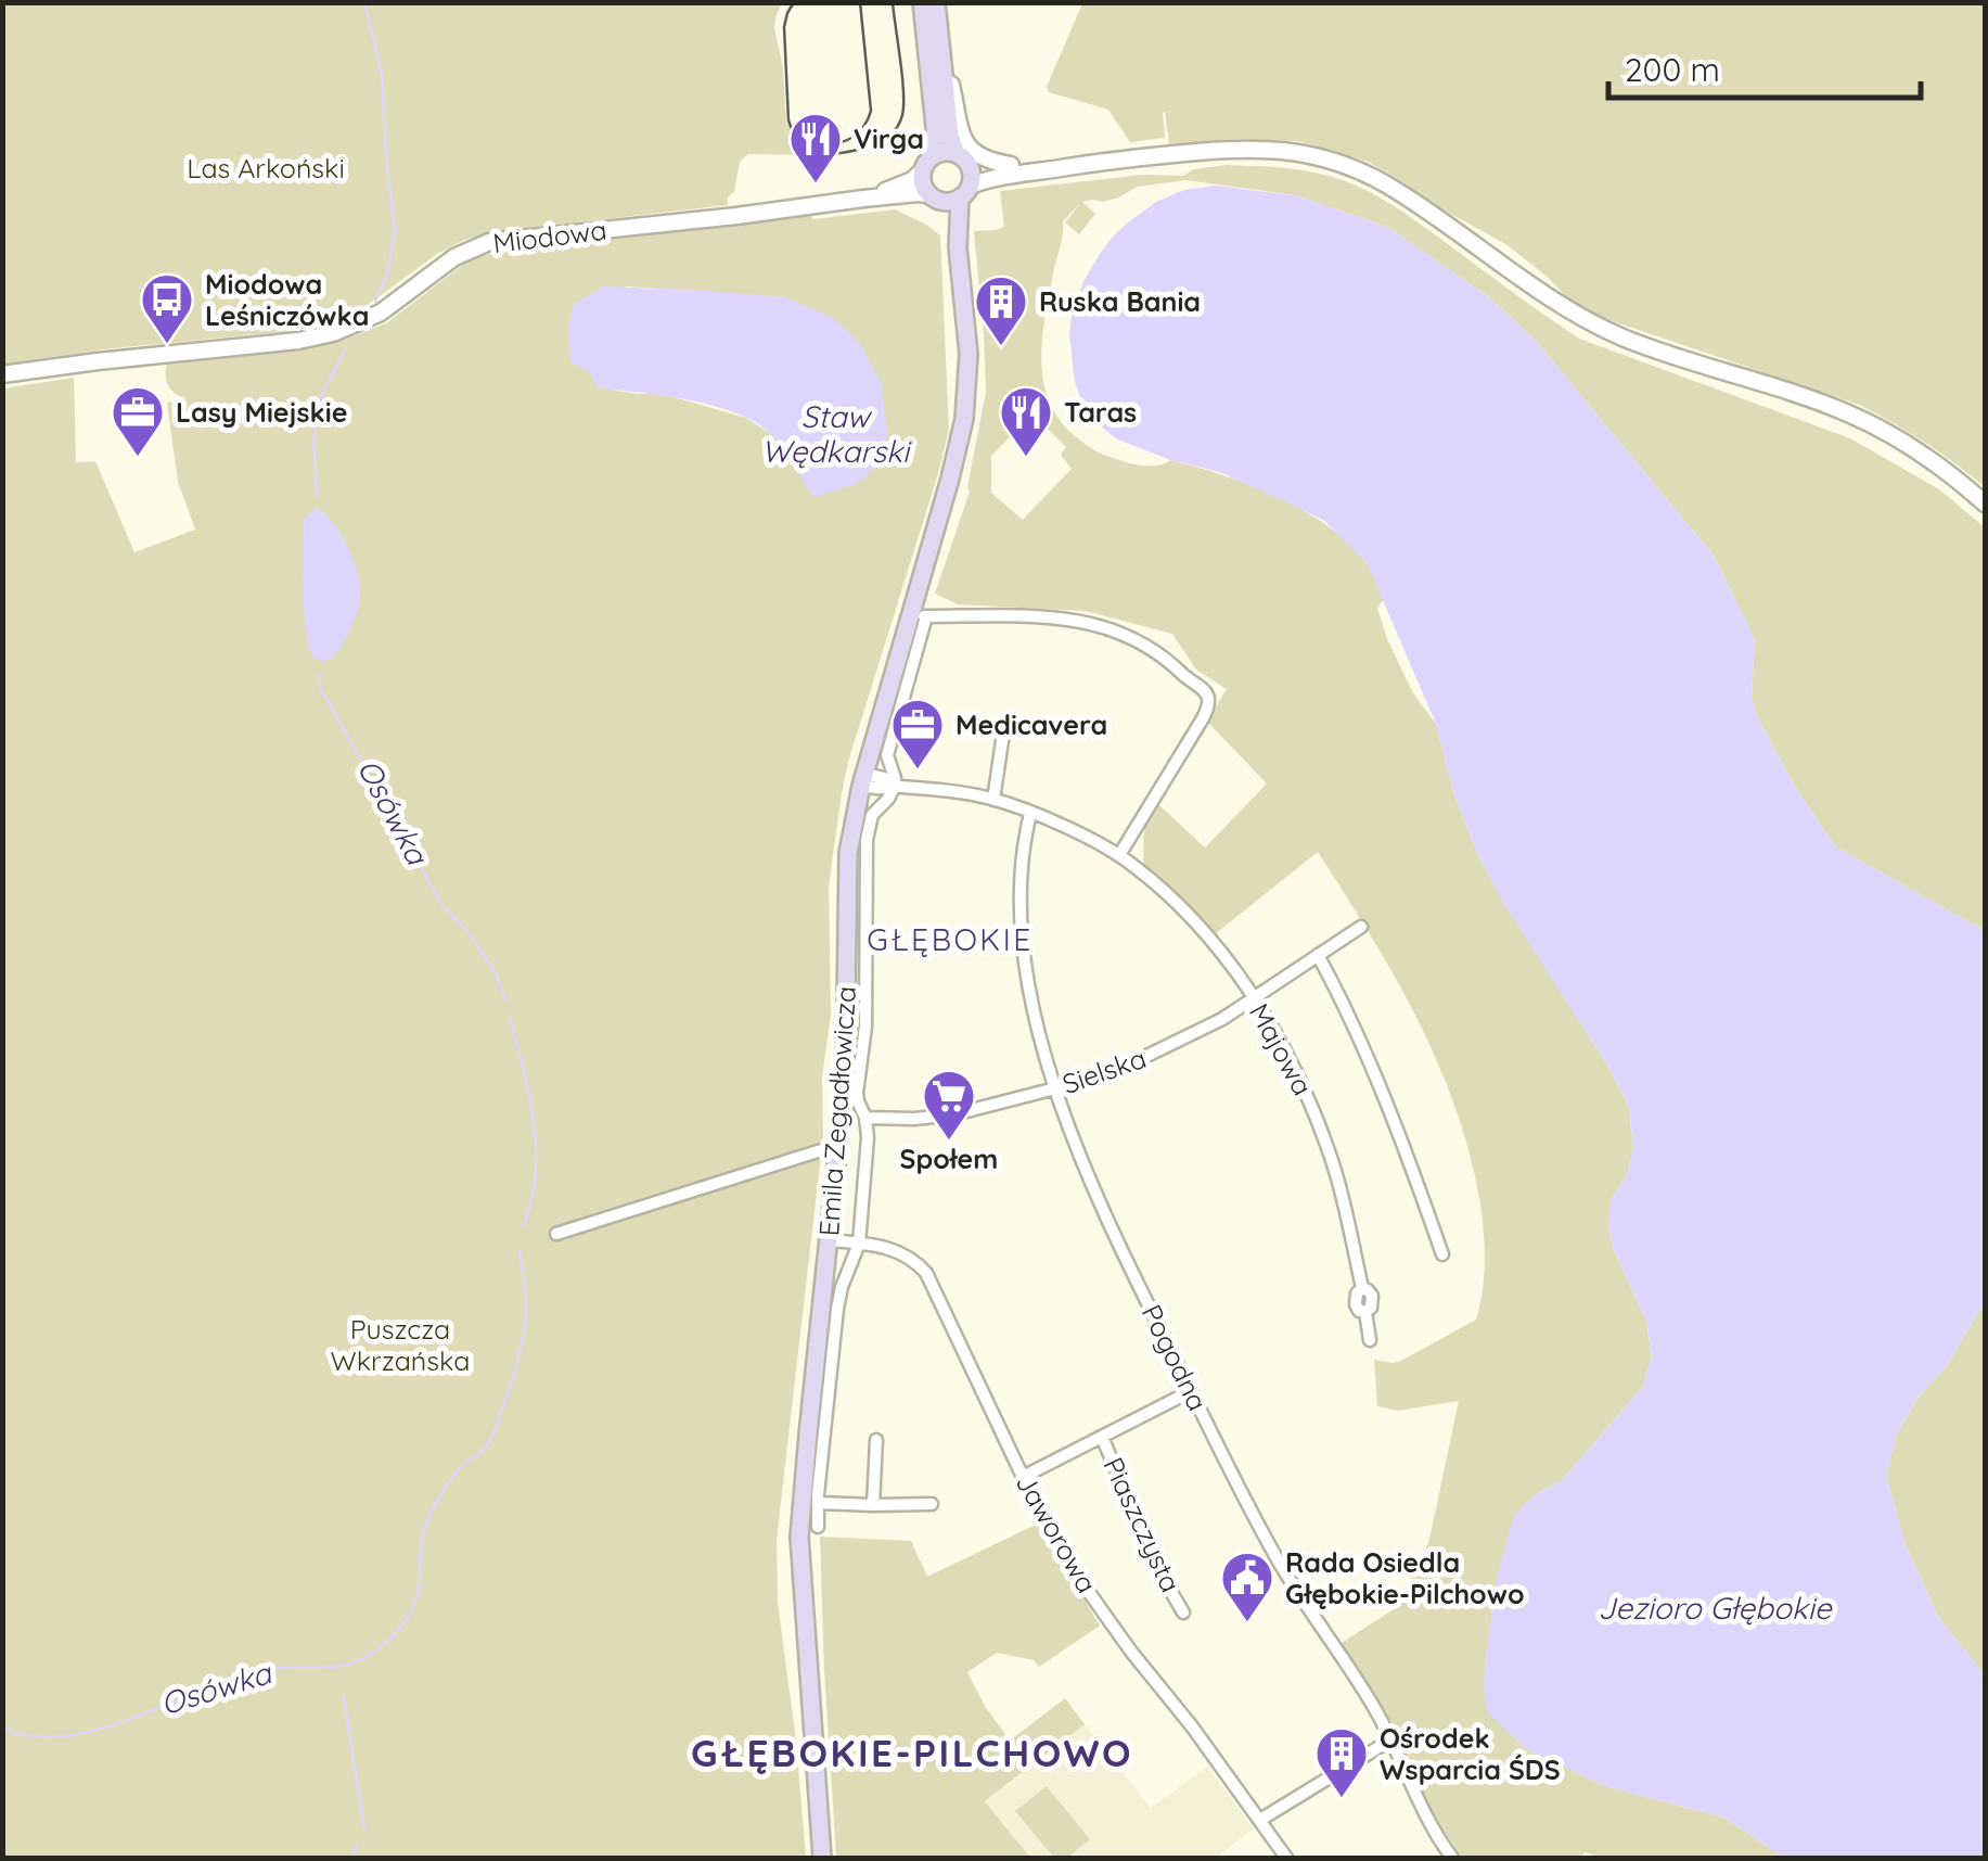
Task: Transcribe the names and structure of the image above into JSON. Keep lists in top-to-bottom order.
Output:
{
  "streets": {
    "main road": ["Emila Zegadłowicza"],
    "street": [
      "Miodowa",
      "Majowa",
      "Sielska",
      "Pogodna",
      "Piaszczysta",
      "Jaworowa"
    ]
  },
  "crossings": [
    ["Miodowa", "Emila Zegadłowicza"],
    ["Majowa", "Sielska"],
    ["Majowa", "Emila Zegadłowicza"],
    ["Majowa", "Pogodna"],
    ["Sielska", "Pogodna"],
    ["Emila Zegadłowicza", "Jaworowa"],
    ["Pogodna", "Piaszczysta"],
    ["Piaszczysta", "Jaworowa"]
  ],
  "districts": ["GŁĘBOKIE", "GŁĘBOKIE-PILCHOWO"],
  "water": ["Staw Wędkarski", "Osówka", "Jezioro Głębokie"],
  "parks": ["Las Arkoński", "Puszcza Wkrzańska"],
  "places": {
    "restaurant": ["Virga", "Taras"],
    "bus stop": ["Miodowa Leśniczówka"],
    "building": ["Ruska Bania", "Ośrodek Wsparcia ŚDS"],
    "office": ["Lasy Miejskie", "Medicavera"],
    "supermarket": ["Społem"],
    "public building": ["Rada Osiedla Głębokie-Pilchowo"]
  },
  "scale_bar": "200 m"
}
